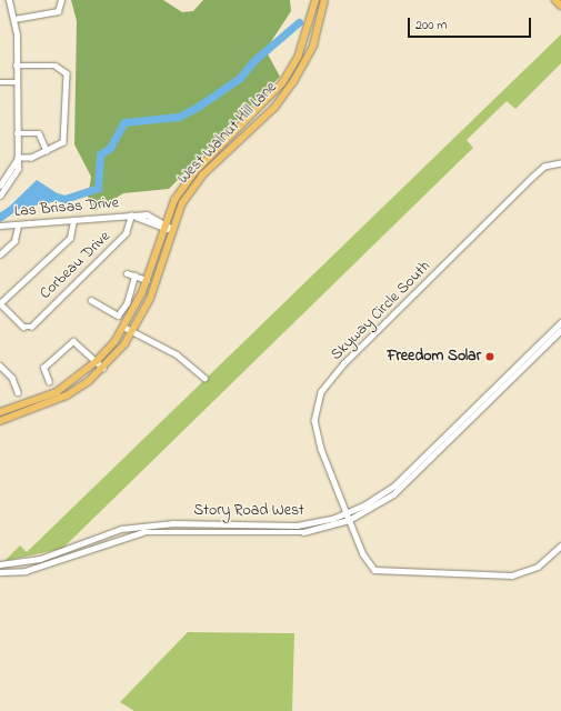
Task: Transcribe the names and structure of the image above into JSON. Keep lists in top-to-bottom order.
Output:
{
  "streets": {
    "main road": ["West Walnut Hill Lane"],
    "street": [
      "Las Brisas Drive",
      "Corbeau Drive",
      "Skyway Circle South",
      "Story Road West"
    ]
  },
  "crossings": [
    ["West Walnut Hill Lane", "Las Brisas Drive"],
    ["Las Brisas Drive", "Corbeau Drive"],
    ["Skyway Circle South", "Story Road West"]
  ],
  "places": ["Freedom Solar"],
  "scale_bar": "200 m"
}
